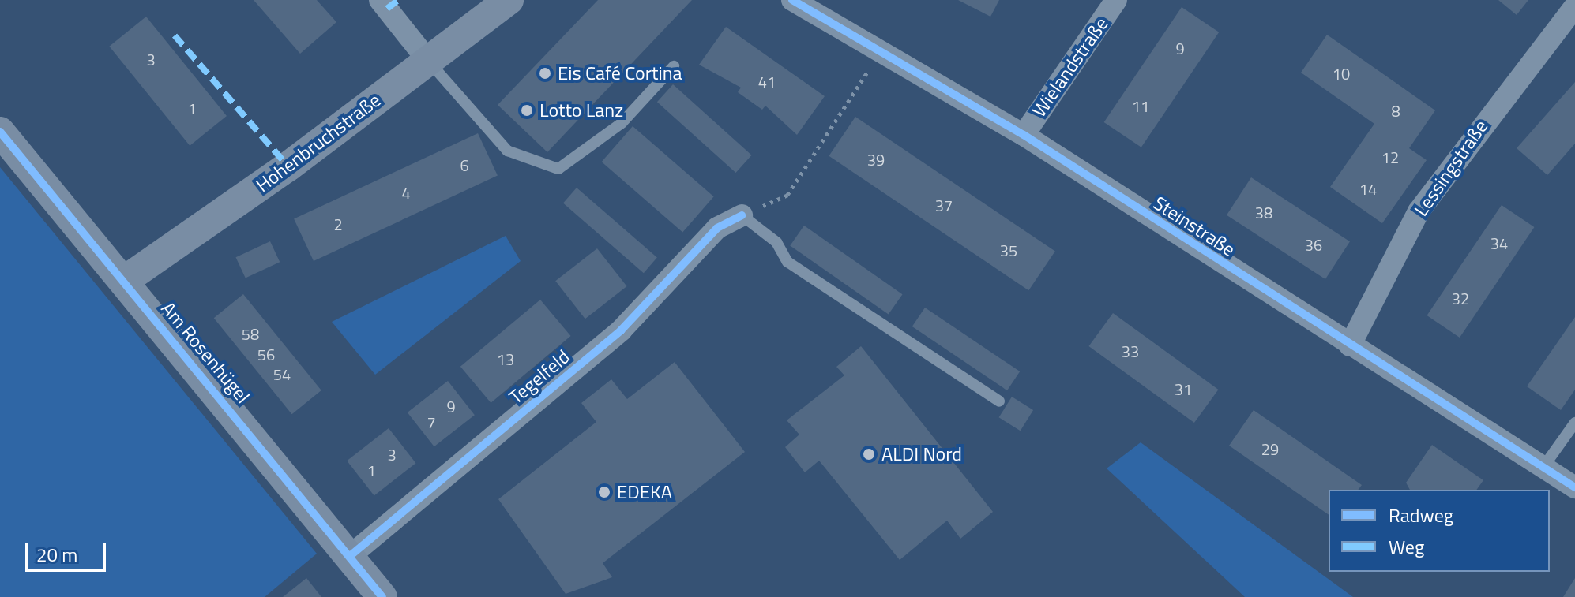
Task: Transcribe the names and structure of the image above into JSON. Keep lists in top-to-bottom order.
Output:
{
  "streets": {
    "street": [
      "Wielandstraße",
      "Hohenbruchstraße",
      "Lessingstraße",
      "Steinstraße",
      "Am Rosenhügel",
      "Tegelfeld"
    ]
  },
  "crossings": [
    ["Wielandstraße", "Steinstraße"],
    ["Hohenbruchstraße", "Am Rosenhügel"],
    ["Lessingstraße", "Steinstraße"],
    ["Am Rosenhügel", "Tegelfeld"]
  ],
  "places": [
    "Eis Café Cortina",
    "Lotto Lanz",
    "ALDI Nord",
    "EDEKA"
  ],
  "house_numbers": [
    "9",
    "3",
    "10",
    "41",
    "11",
    "1",
    "8",
    "12",
    "39",
    "6",
    "14",
    "4",
    "37",
    "38",
    "2",
    "34",
    "36",
    "35",
    "32",
    "58",
    "33",
    "56",
    "13",
    "54",
    "31",
    "9",
    "7",
    "29",
    "3",
    "1"
  ],
  "legend": ["Radweg", "Weg"],
  "scale_bar": "20 m"
}
